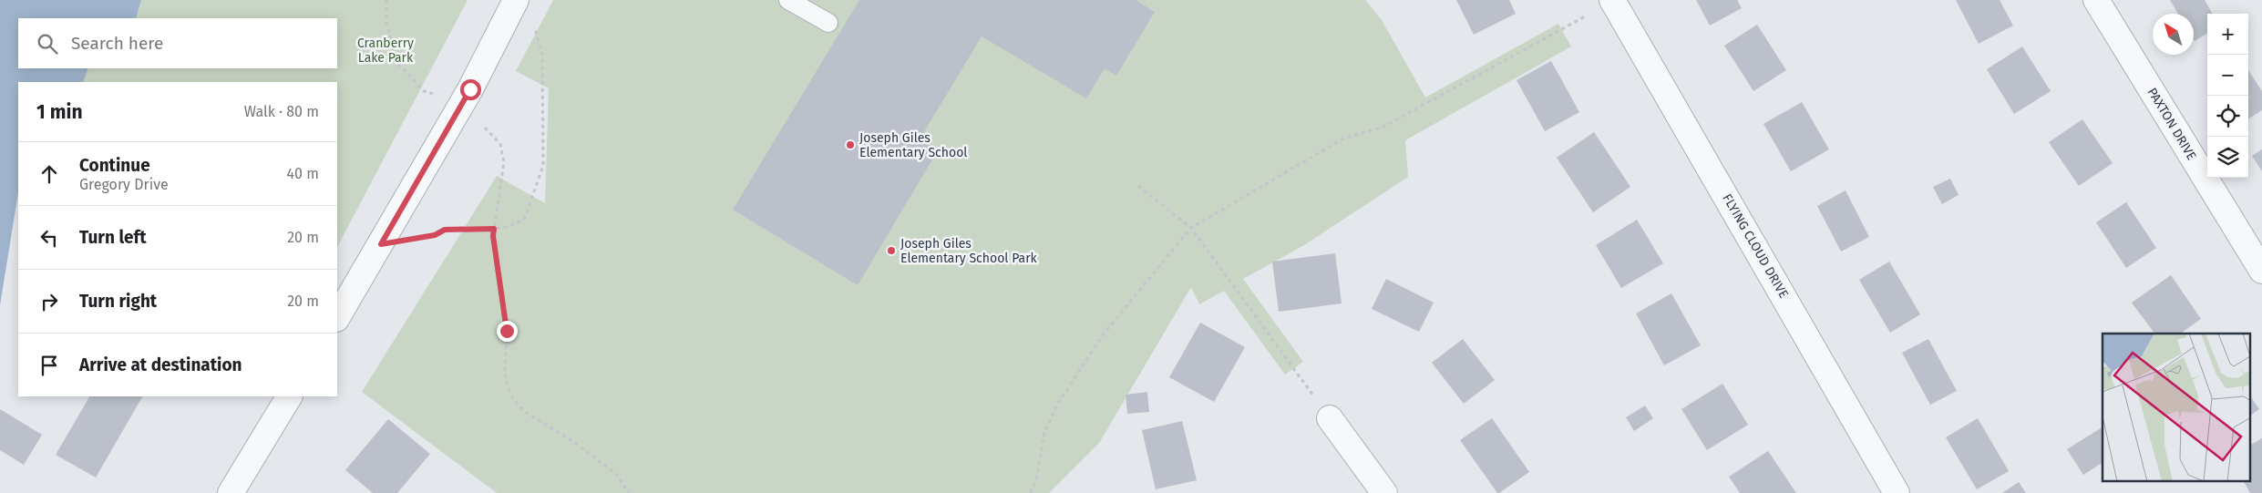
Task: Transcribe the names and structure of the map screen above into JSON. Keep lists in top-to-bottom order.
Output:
{
  "streets": {
    "street": ["PAXTON DRIVE", "FLYING CLOUD DRIVE"]
  },
  "parks": ["Cranberry Lake Park"],
  "places": ["Joseph Giles Elementary School", "Joseph Giles Elementary School Park"],
  "north": "top left",
  "page": {
    "map_buttons": ["+", "−"],
    "search": "Search here",
    "heading": ["1 min", "Walk · 80 m"],
    "list": [
      ["Continue", "Gregory Drive", "40 m"],
      ["Turn left", "20 m"],
      ["Turn right", "20 m"],
      "Arrive at destination"
    ]
  }
}
